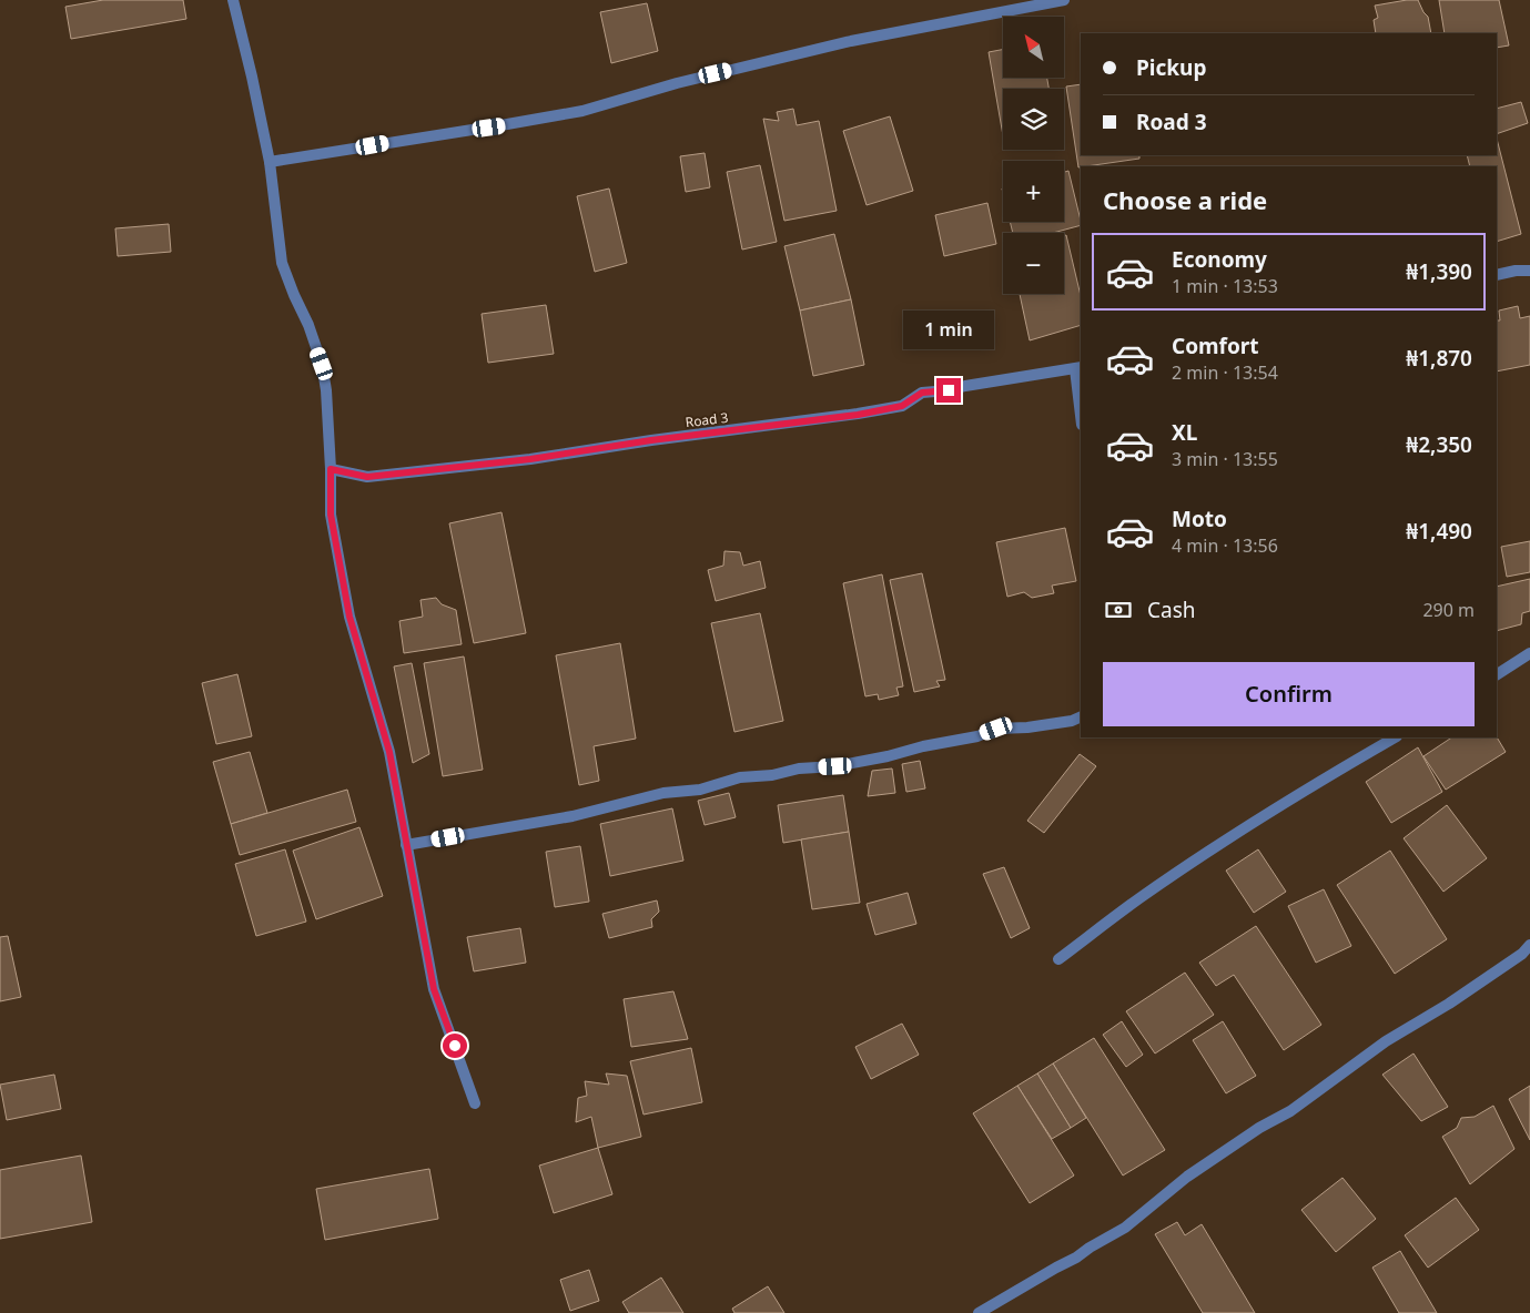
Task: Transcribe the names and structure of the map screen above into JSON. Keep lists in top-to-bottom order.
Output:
{
  "streets": {
    "street": ["Road 3"]
  },
  "north": "top left",
  "page": {
    "map_buttons": ["+", "−"],
    "banner": ["Pickup", "Road 3"],
    "heading": "Choose a ride",
    "list": [
      {
        "name": "Economy",
        "note": "1 min · 13:53",
        "value": "₦1,390"
      },
      {
        "name": "Comfort",
        "note": "2 min · 13:54",
        "value": "₦1,870"
      },
      {
        "name": "XL",
        "note": "3 min · 13:55",
        "value": "₦2,350"
      },
      {
        "name": "Moto",
        "note": "4 min · 13:56",
        "value": "₦1,490"
      }
    ],
    "bubble": "1 min",
    "pay": ["Cash", "290 m"],
    "buttons": "Confirm"
  }
}
